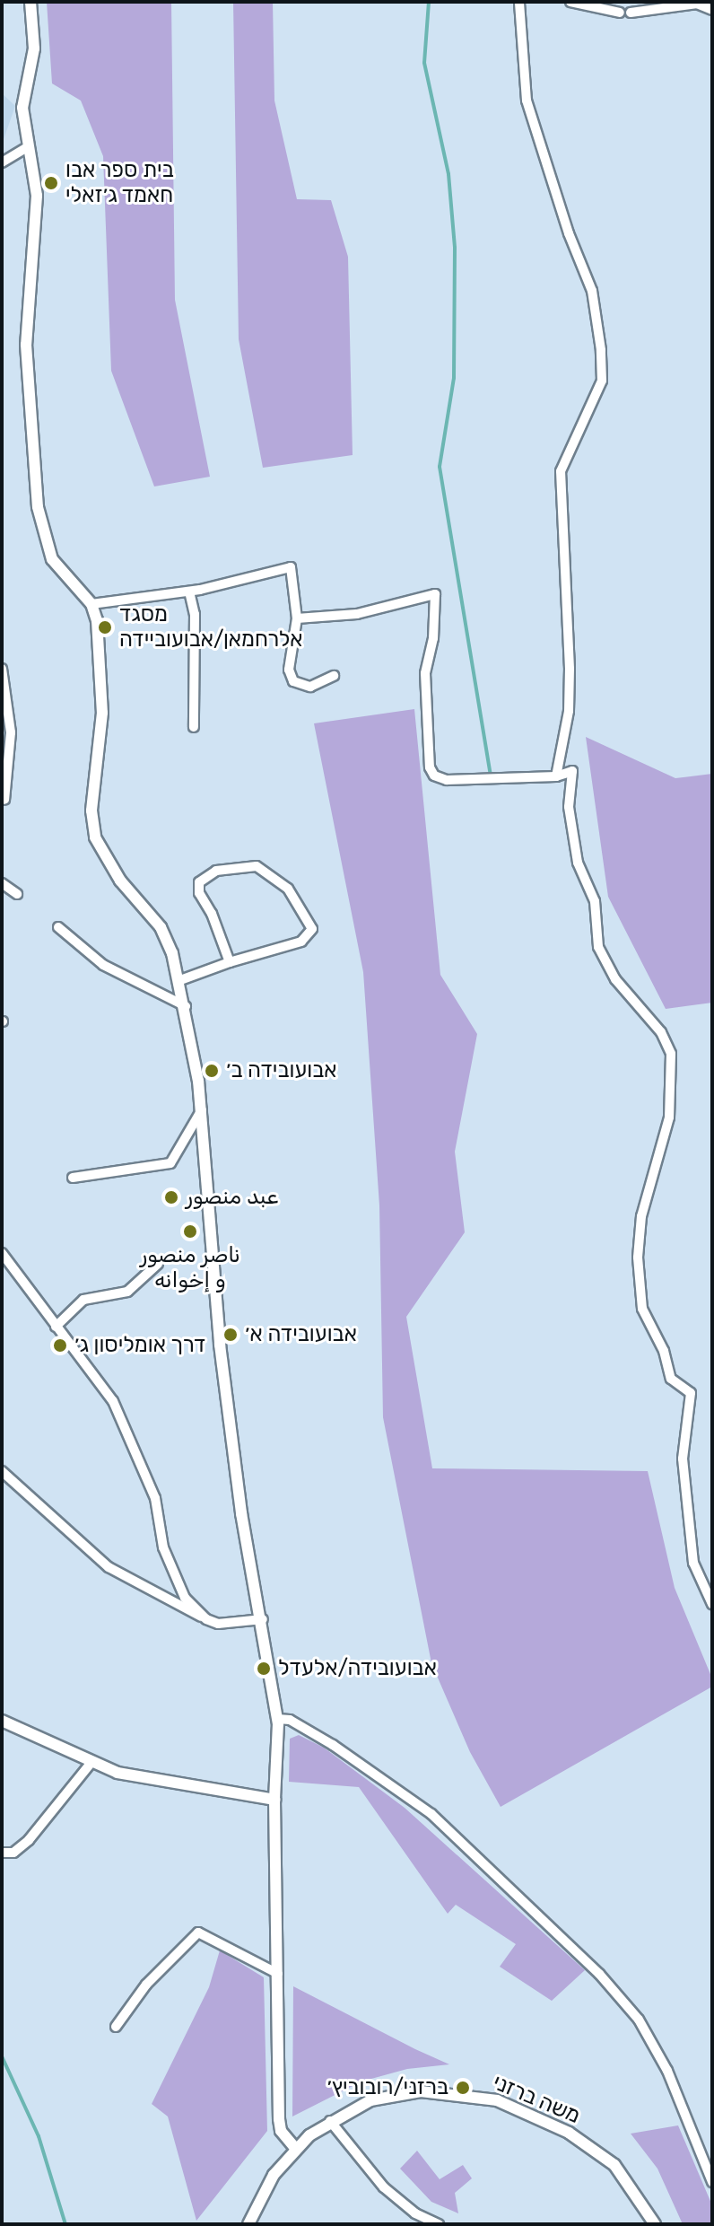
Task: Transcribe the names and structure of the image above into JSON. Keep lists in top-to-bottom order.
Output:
{
  "streets": {
    "street": ["משה ברזני"]
  },
  "places": [
    "בית ספר אבו חאמד ג׳זאלי",
    "מסגד אלרחמאן/אבועוביידה",
    "אבועובידה ב׳",
    "عبد منصور",
    "ناصر منصور و إخوانه",
    "אבועובידה א׳",
    "דרך אומליסון ג׳",
    "אבועובידה/אלעדל",
    "ברזני/רובוביץ׳"
  ]
}
